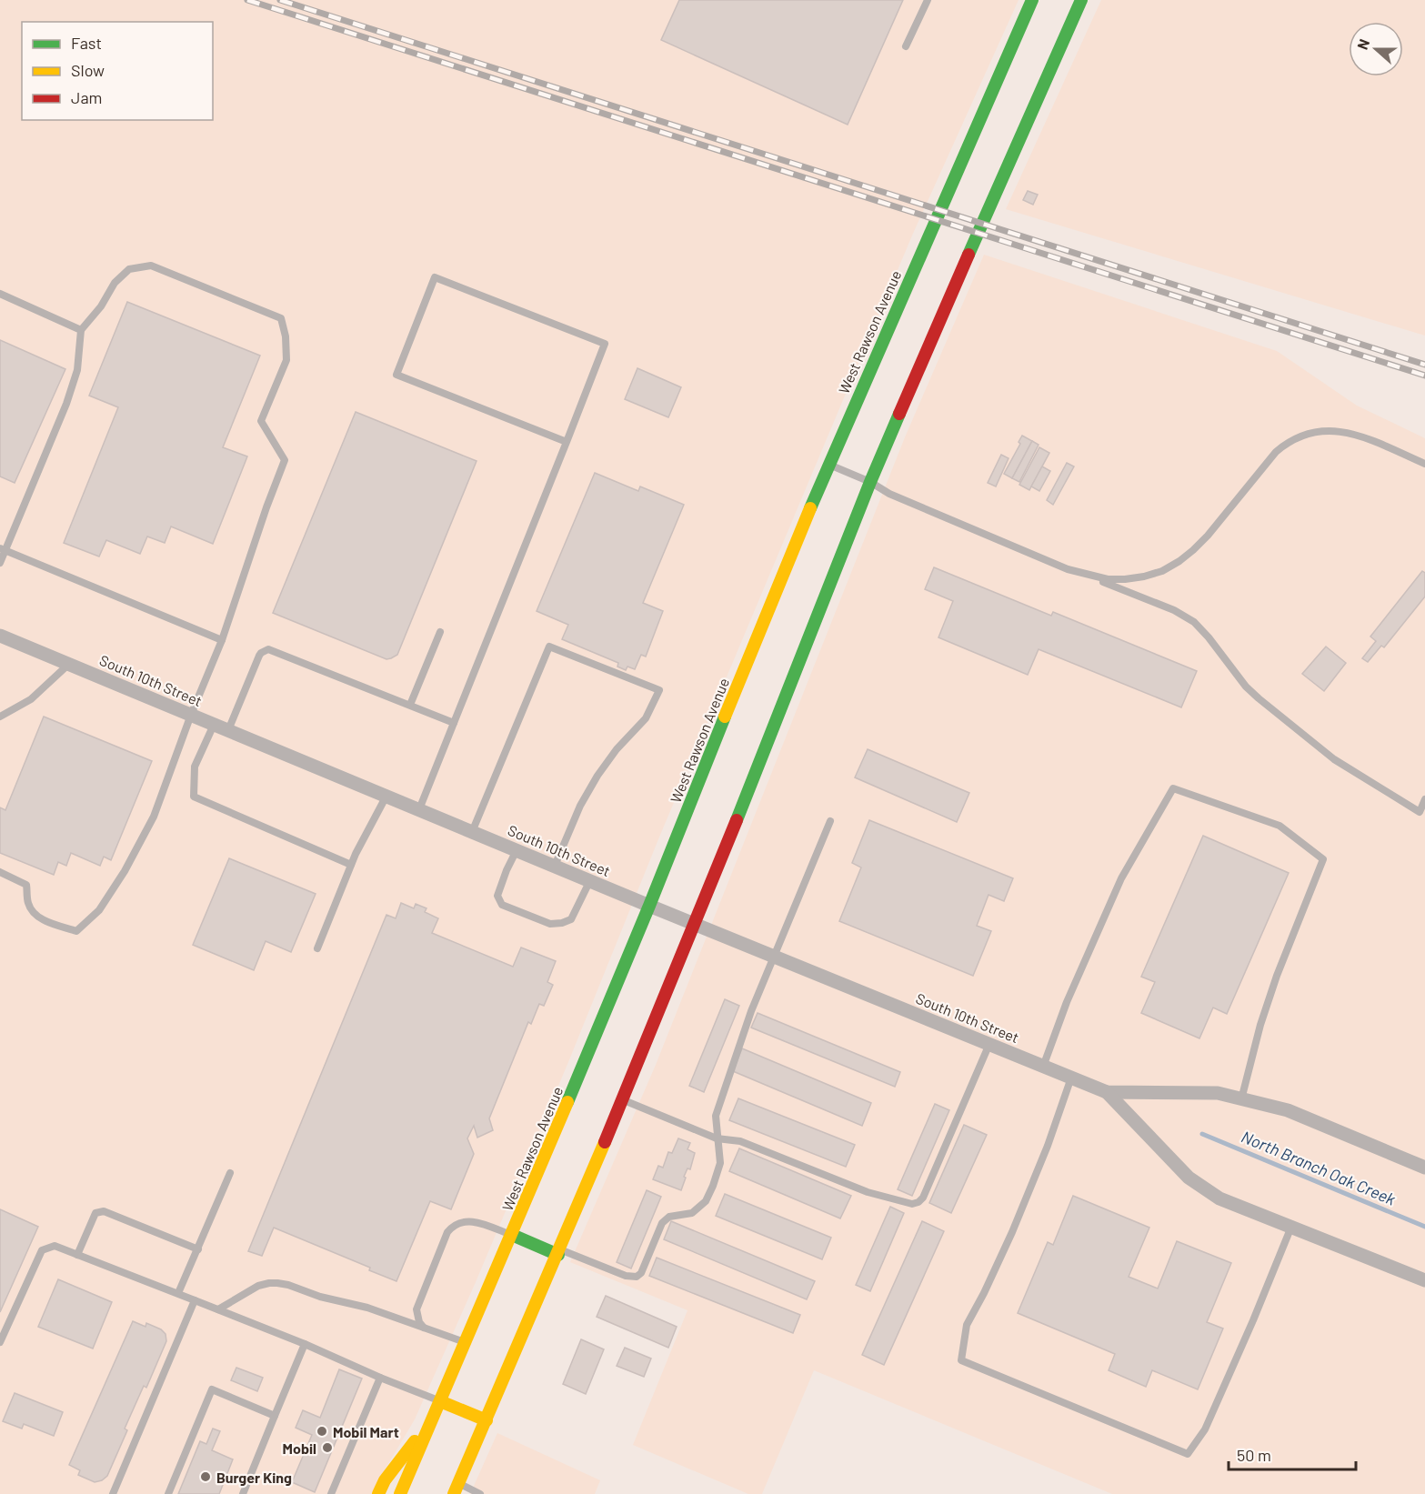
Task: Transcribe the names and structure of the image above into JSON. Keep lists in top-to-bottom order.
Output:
{
  "streets": {
    "main road": ["West Rawson Avenue"],
    "street": ["South 10th Street"]
  },
  "crossings": [
    ["West Rawson Avenue", "South 10th Street"]
  ],
  "water": ["North Branch Oak Creek"],
  "places": ["Mobil Mart", "Mobil", "Burger King"],
  "legend": ["Fast", "Slow", "Jam"],
  "scale_bar": "50 m",
  "north": "left"
}
